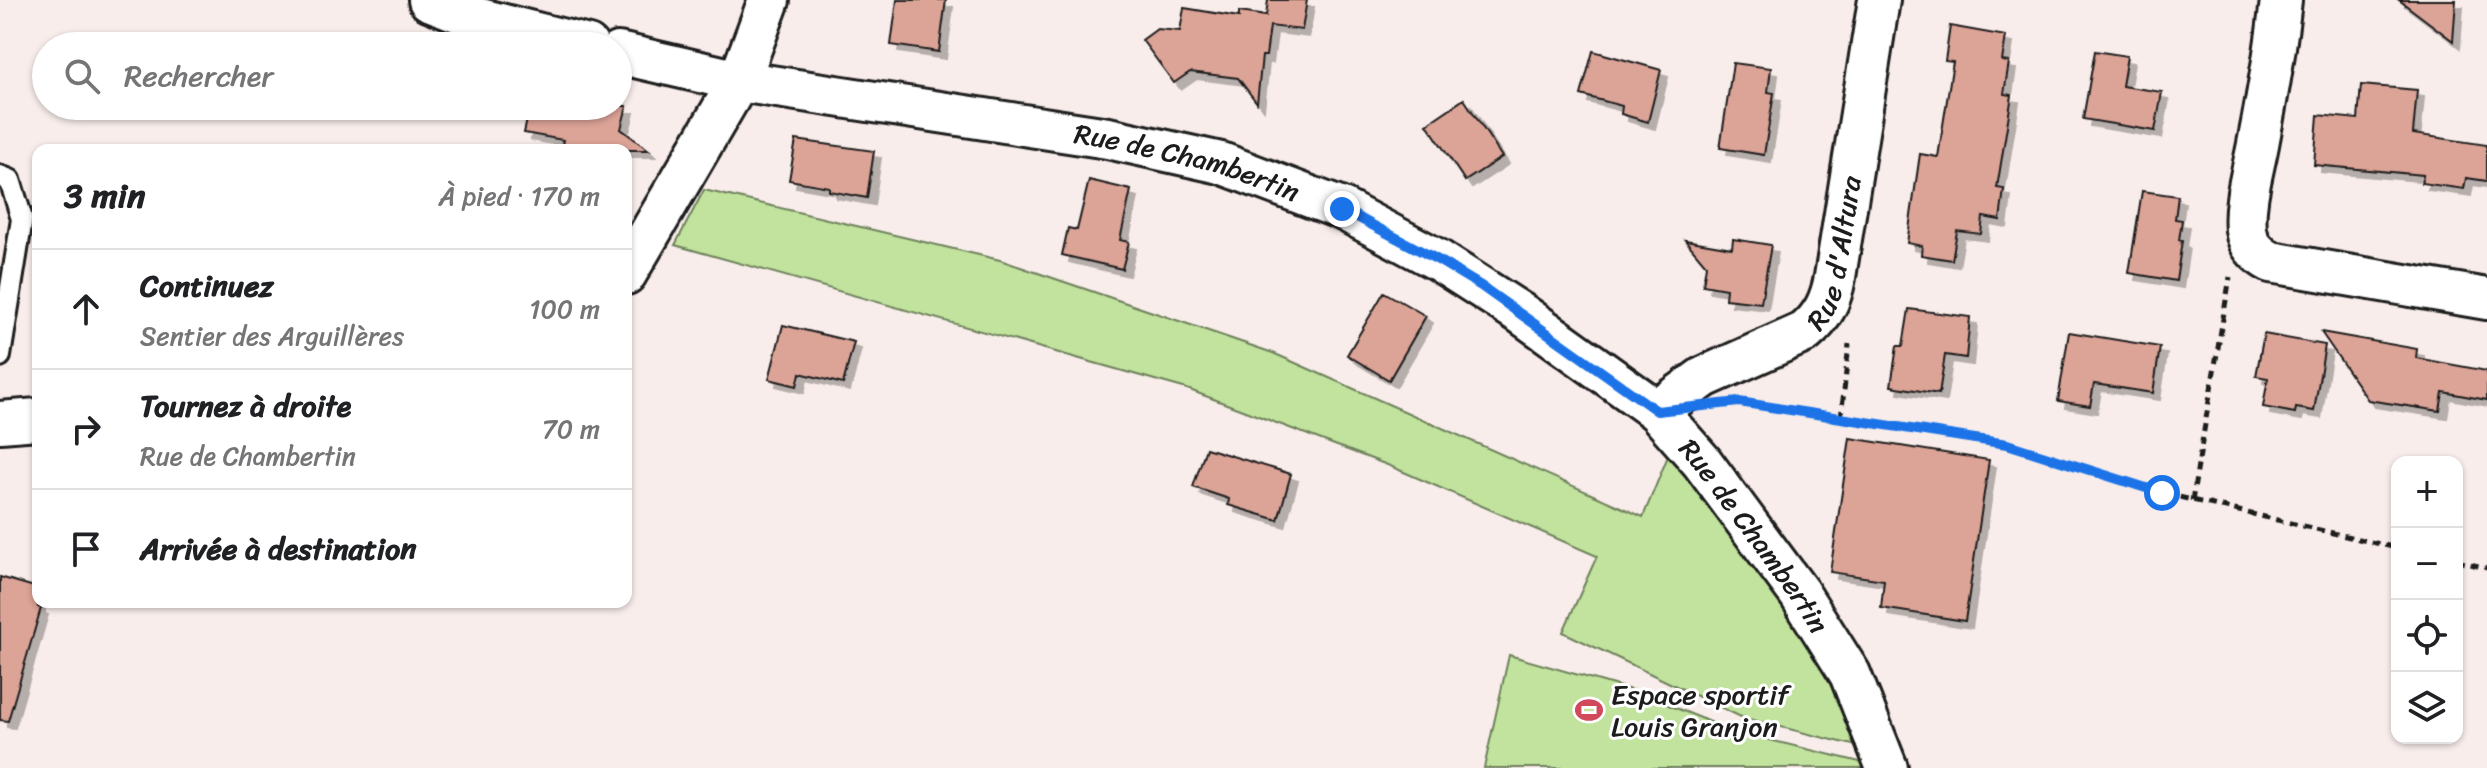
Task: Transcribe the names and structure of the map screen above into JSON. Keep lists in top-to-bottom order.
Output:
{
  "streets": {
    "street": ["Rue de Chambertin", "Rue d'Altura"]
  },
  "crossings": [
    ["Rue de Chambertin", "Rue d'Altura"]
  ],
  "places": {
    "sports": ["Espace sportif Louis Granjon"]
  },
  "page": {
    "search": "Rechercher",
    "heading": ["3 min", "À pied · 170 m"],
    "list": [
      ["Continuez", "Sentier des Arguillères", "100 m"],
      ["Tournez à droite", "Rue de Chambertin", "70 m"],
      "Arrivée à destination"
    ],
    "map_buttons": ["+", "−"]
  }
}
